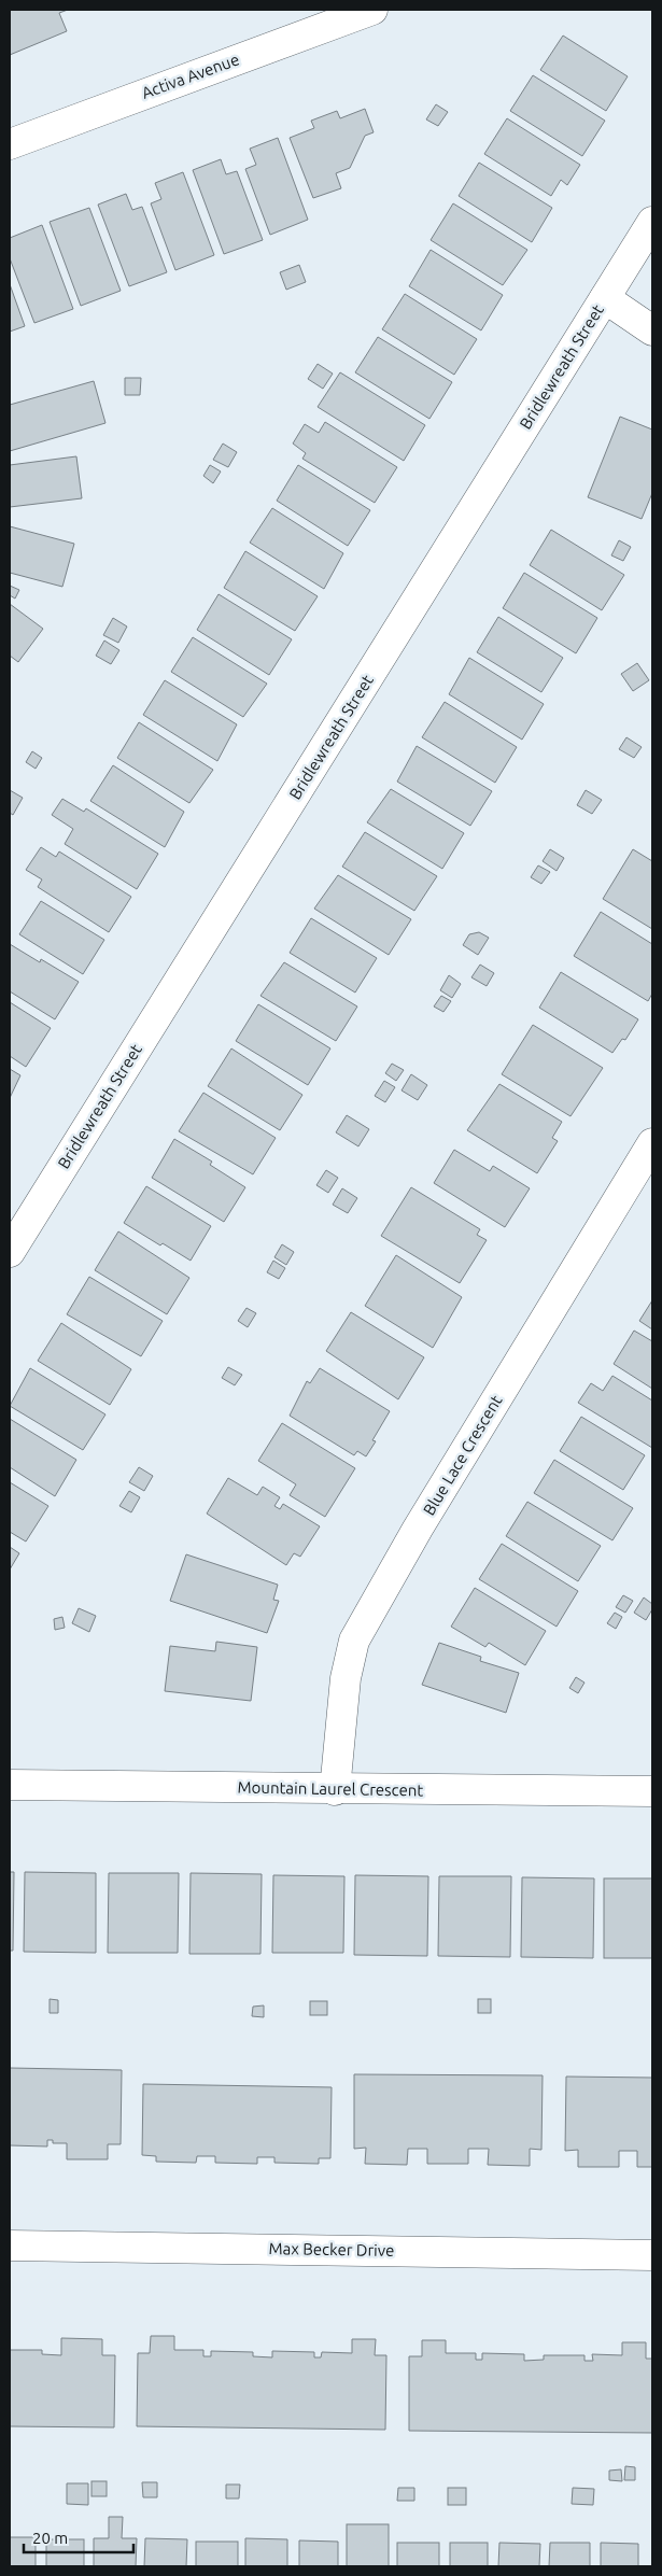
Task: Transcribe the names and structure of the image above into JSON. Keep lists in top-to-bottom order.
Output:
{
  "streets": {
    "street": [
      "Activa Avenue",
      "Bridlewreath Street",
      "Blue Lace Crescent",
      "Mountain Laurel Crescent",
      "Max Becker Drive"
    ]
  },
  "crossings": [
    ["Blue Lace Crescent", "Mountain Laurel Crescent"]
  ],
  "scale_bar": "20 m"
}
